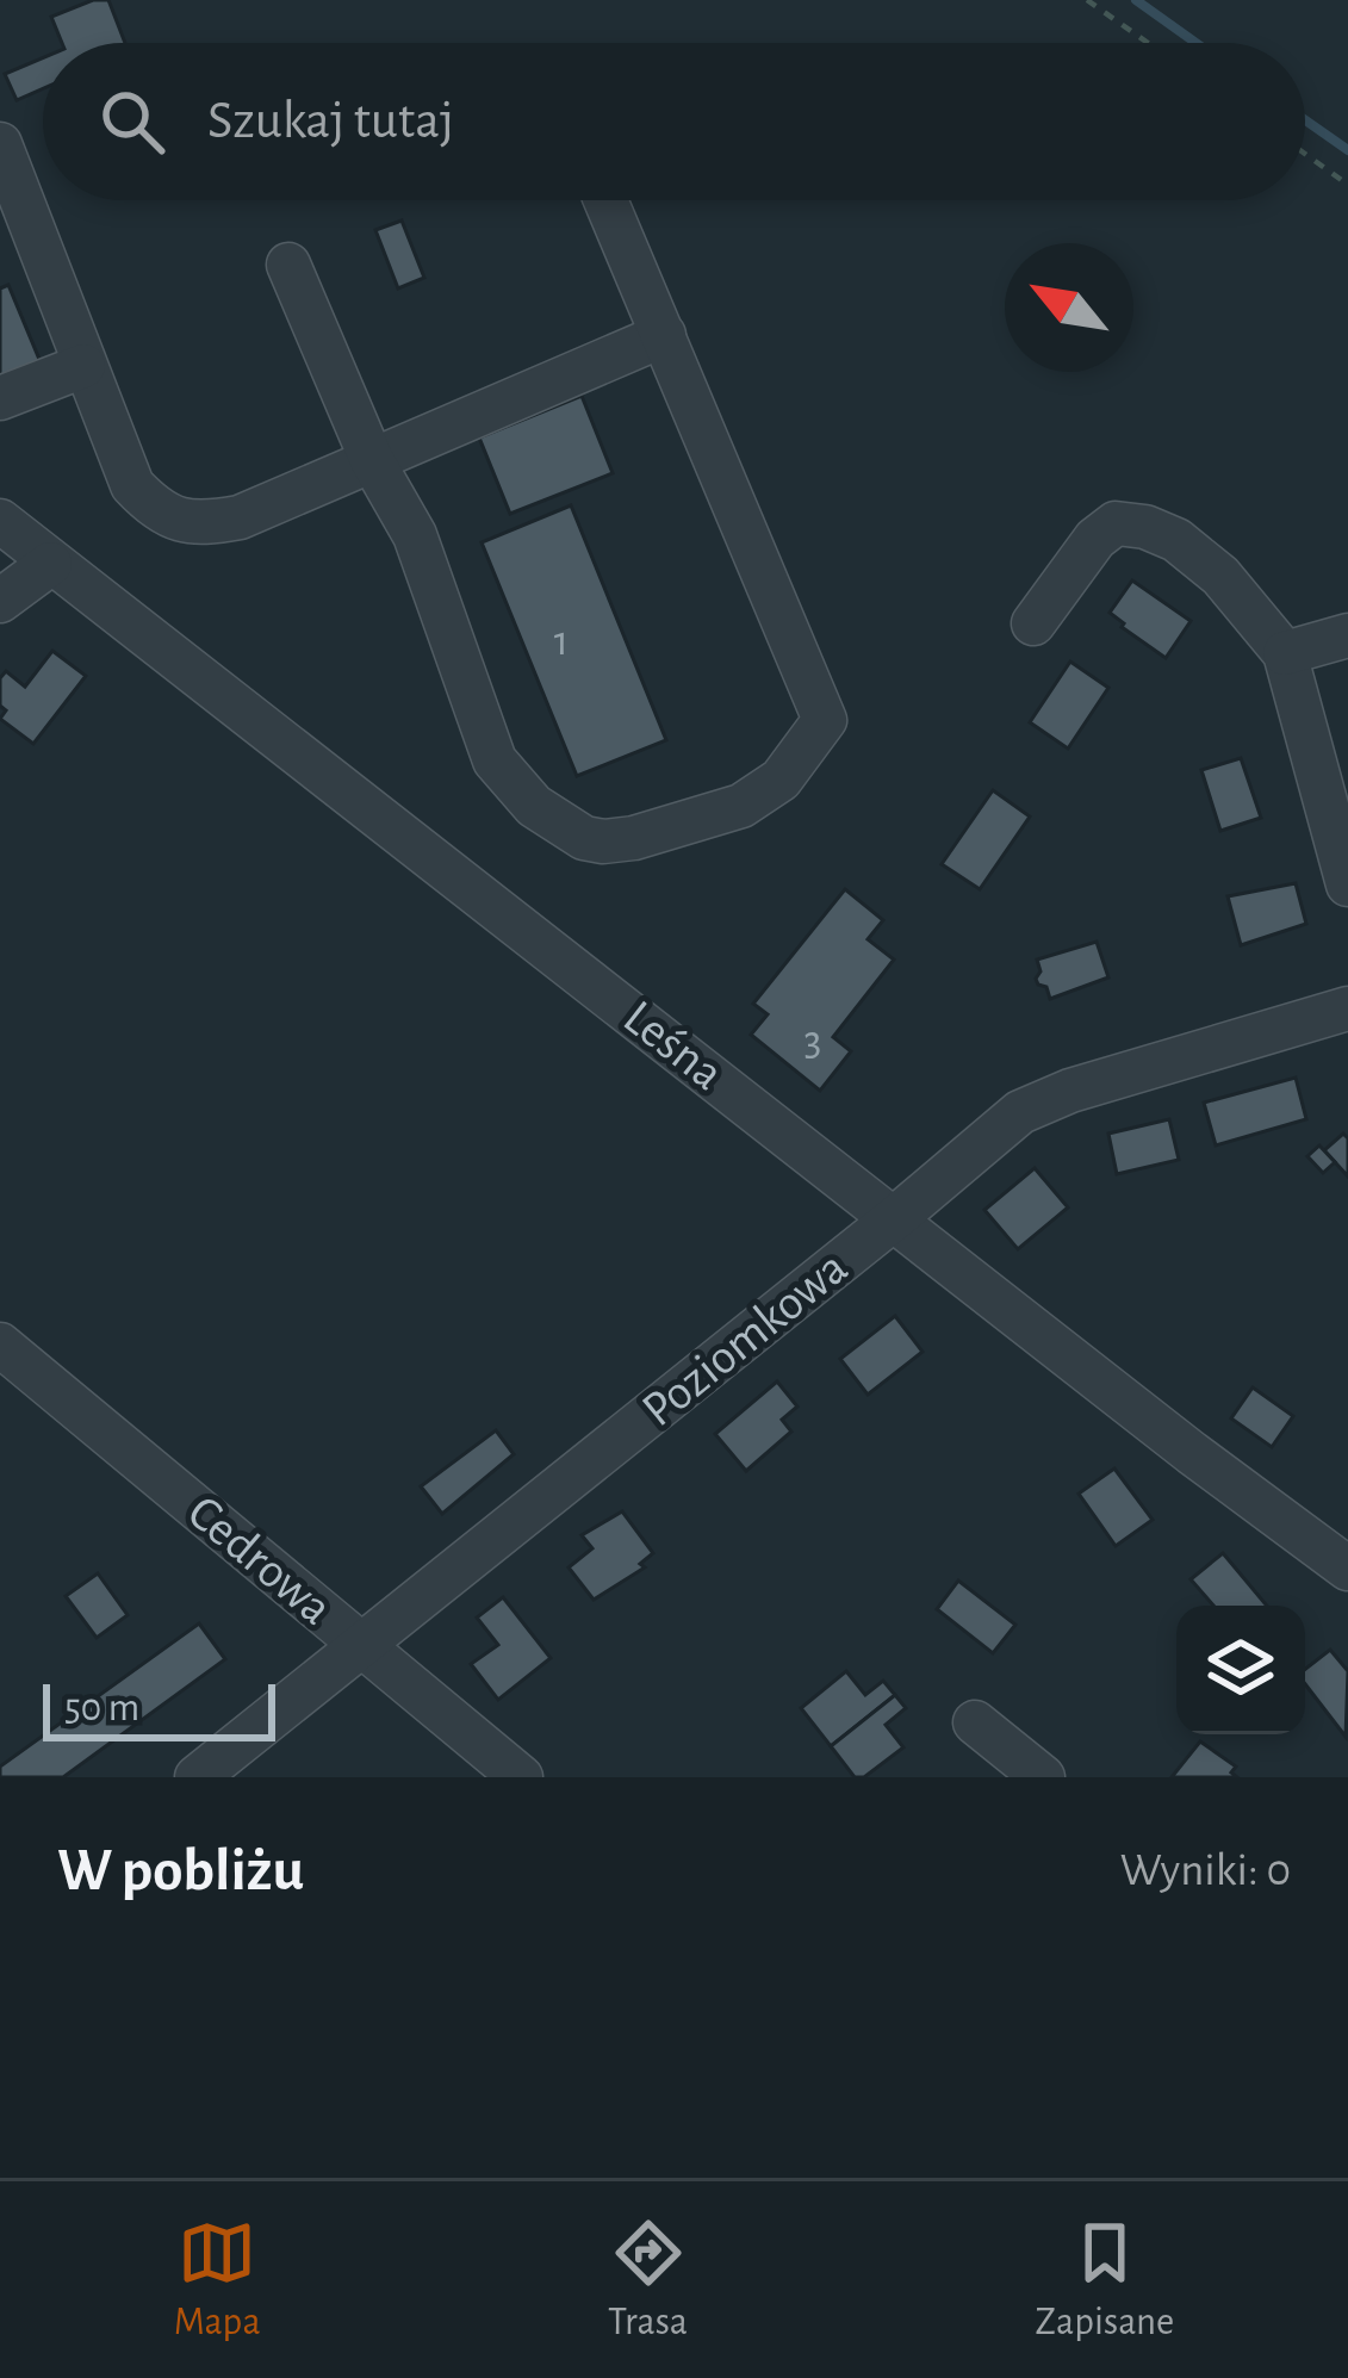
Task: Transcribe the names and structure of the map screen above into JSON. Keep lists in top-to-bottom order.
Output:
{
  "streets": {
    "street": ["Leśna", "Poziomkowa", "Cedrowa"]
  },
  "crossings": [
    ["Leśna", "Poziomkowa"],
    ["Poziomkowa", "Cedrowa"]
  ],
  "house_numbers": ["1", "3"],
  "scale_bar": "50 m",
  "north": "top left",
  "page": {
    "search": "Szukaj tutaj",
    "scale": "50 m",
    "heading": ["W pobliżu", "Wyniki: 0"],
    "nav": ["Mapa", "Trasa", "Zapisane"]
  }
}
